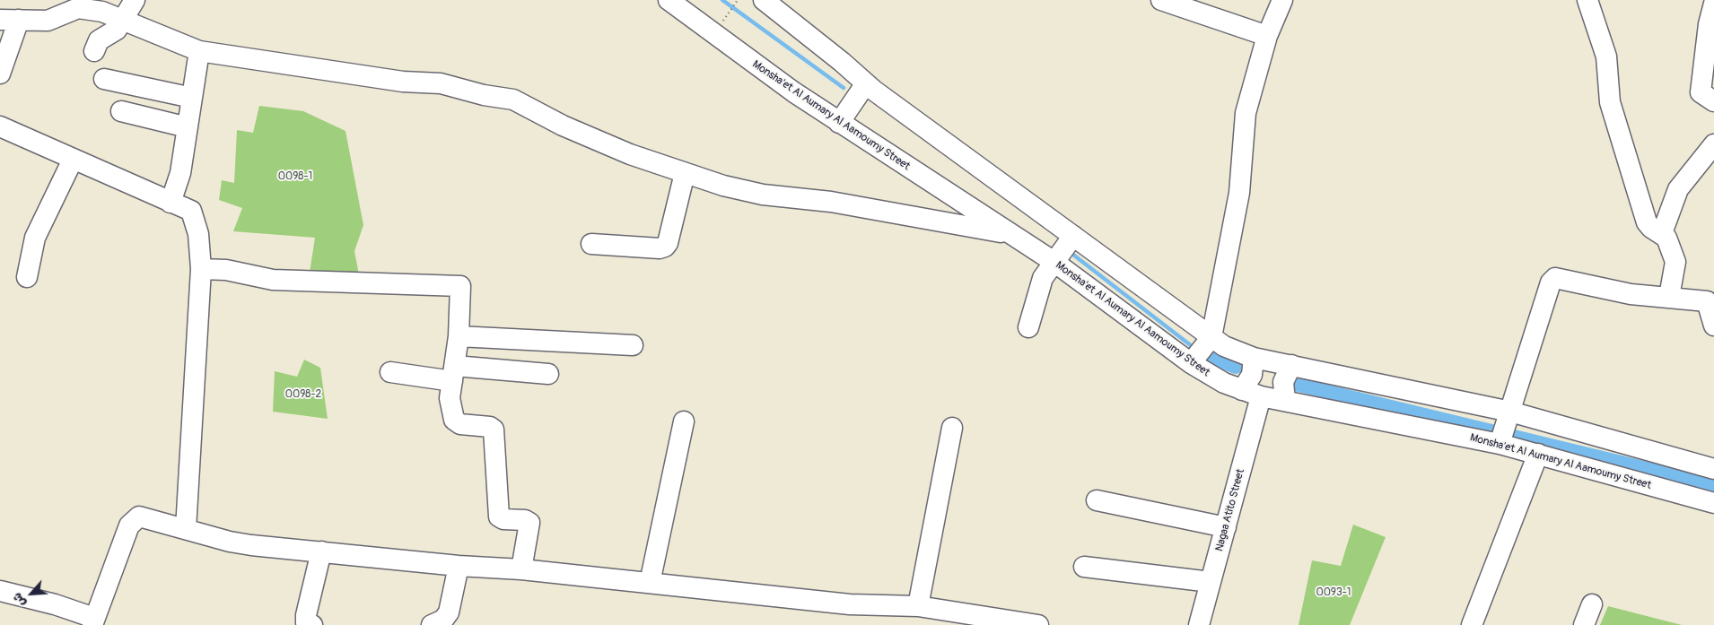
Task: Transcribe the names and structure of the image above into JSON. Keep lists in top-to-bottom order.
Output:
{
  "streets": {
    "street": ["Monsha'et Al Aumary Al Aamoumy Street", "Nagaa Atito Street"]
  },
  "crossings": [
    ["Monsha'et Al Aumary Al Aamoumy Street", "Nagaa Atito Street"]
  ],
  "parks": ["0098-1", "0098-2", "0093-1"],
  "north": "bottom left"
}
